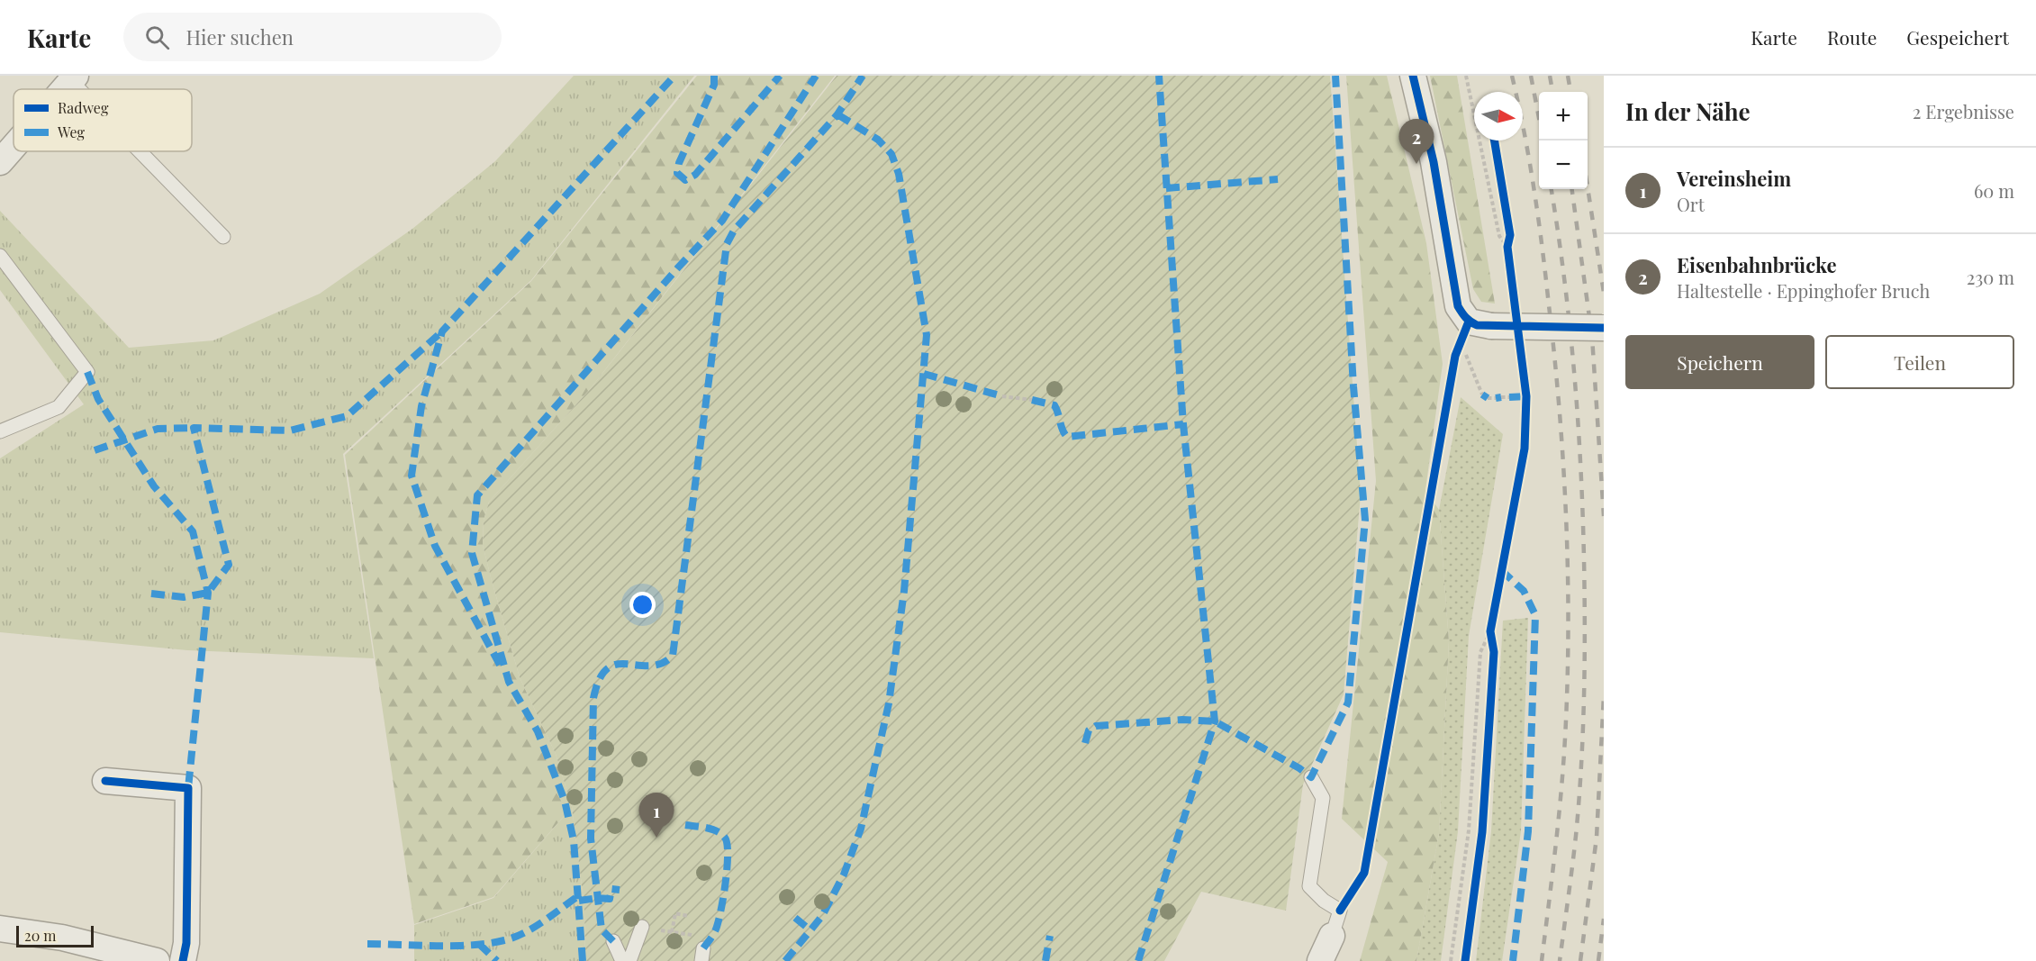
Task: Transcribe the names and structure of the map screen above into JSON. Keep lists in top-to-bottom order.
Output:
{
  "legend": ["Radweg", "Weg"],
  "scale_bar": "20 m",
  "north": "right",
  "page": {
    "header": "Karte",
    "search": "Hier suchen",
    "nav": ["Karte", "Route", "Gespeichert"],
    "heading": ["In der Nähe", "2 Ergebnisse"],
    "map_buttons": ["+", "−"],
    "pins": ["2", "1"],
    "list": [
      {
        "mark": "1",
        "name": "Vereinsheim",
        "note": "Ort",
        "value": "60 m"
      },
      {
        "mark": "2",
        "name": "Eisenbahnbrücke",
        "note": "Haltestelle · Eppinghofer Bruch",
        "value": "230 m"
      }
    ],
    "buttons": ["Speichern", "Teilen"],
    "scale": "20 m"
  }
}
